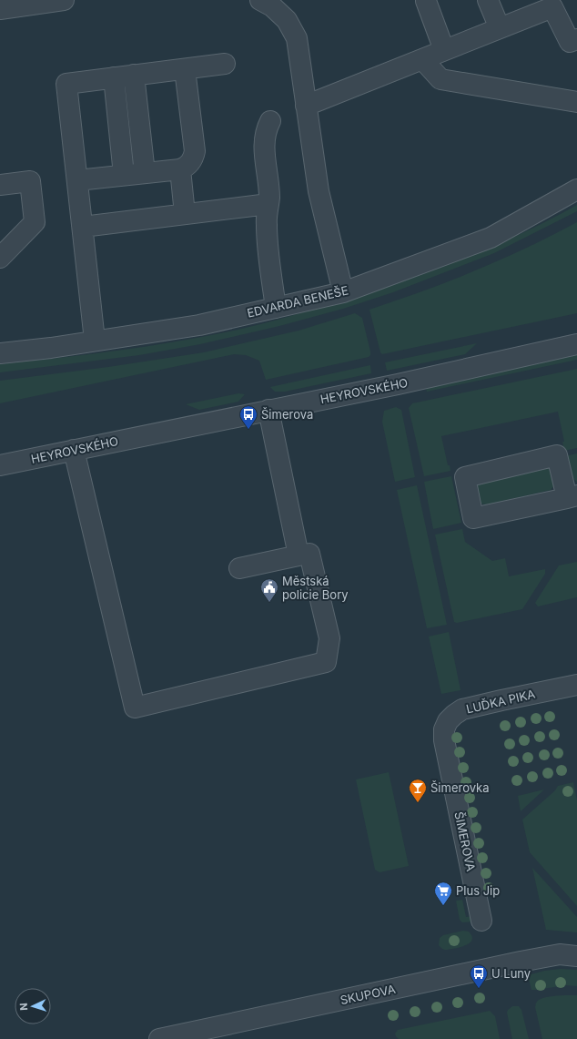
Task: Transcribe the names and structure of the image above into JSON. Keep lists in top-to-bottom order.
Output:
{
  "streets": {
    "street": [
      "EDVARDA BENEŠE",
      "HEYROVSKÉHO",
      "LUĎKA PIKA",
      "ŠIMEROVA",
      "SKUPOVA"
    ]
  },
  "crossings": [
    ["LUĎKA PIKA", "ŠIMEROVA"]
  ],
  "places": {
    "bus stop": ["Šimerova", "U Luny"],
    "public building": ["Městská policie Bory"],
    "bar": ["Šimerovka"],
    "supermarket": ["Plus Jip"]
  },
  "north": "left"
}
